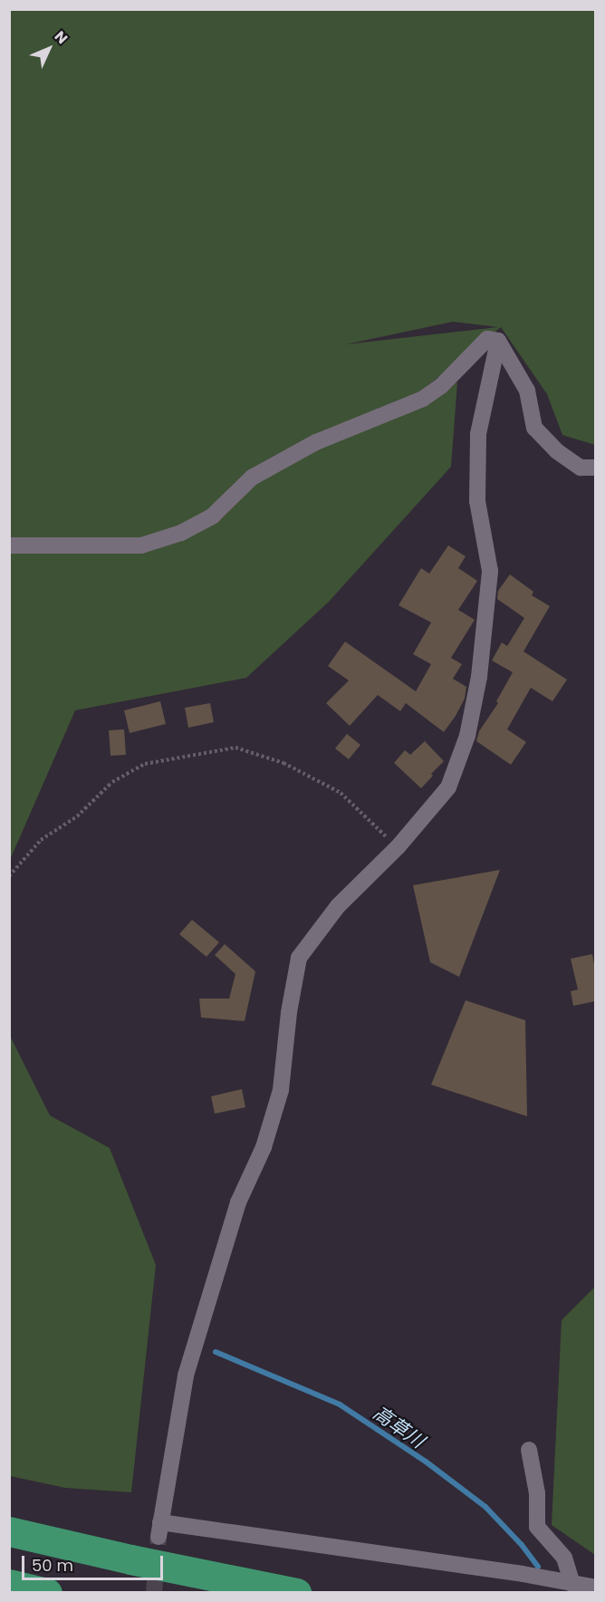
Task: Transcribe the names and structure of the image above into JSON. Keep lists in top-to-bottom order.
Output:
{
  "water": ["高草川"],
  "scale_bar": "50 m",
  "north": "top right"
}
